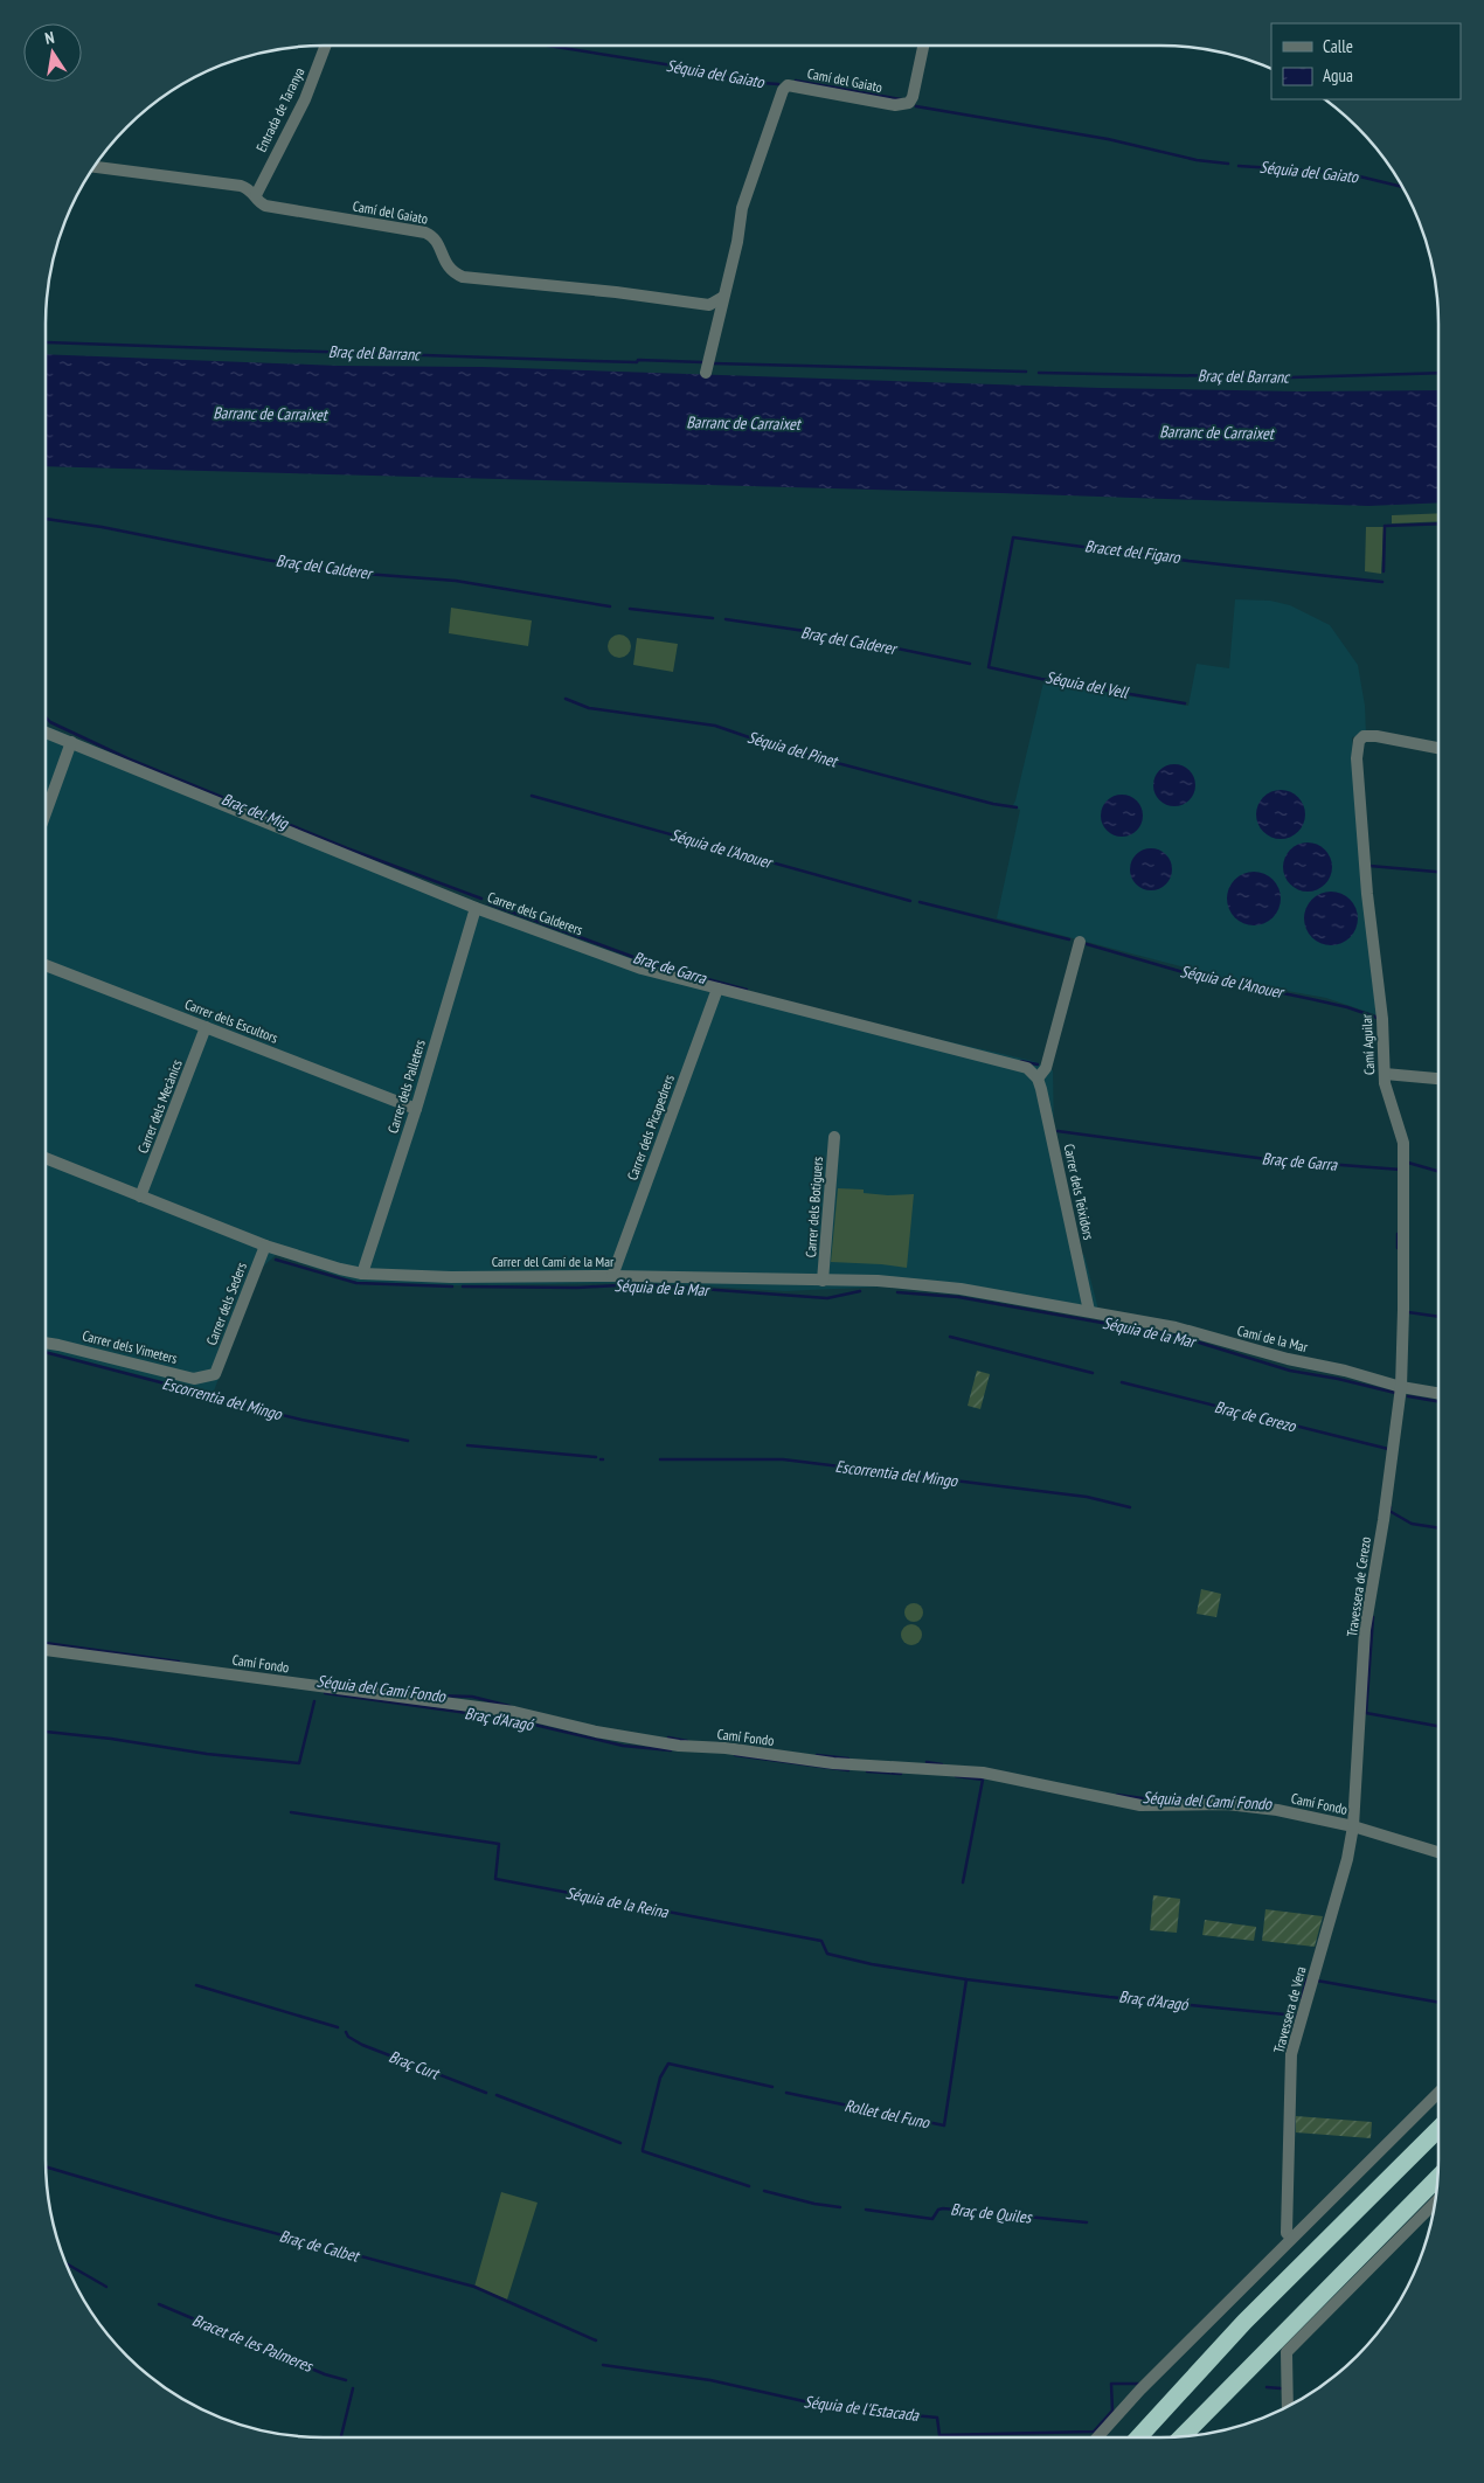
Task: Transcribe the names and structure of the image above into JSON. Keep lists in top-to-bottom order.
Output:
{
  "streets": {
    "street": [
      "Camí del Gaiato",
      "Entrada de Taranya",
      "Carrer dels Calderers",
      "Carrer dels Escultors",
      "Camí Aguilar",
      "Carrer dels Palleters",
      "Carrer dels Mecànics",
      "Carrer dels Picapedrers",
      "Carrer dels Teixidors",
      "Carrer dels Botiguers",
      "Carrer del Camí de la Mar",
      "Carrer dels Seders",
      "Camí de la Mar",
      "Carrer dels Vimeters",
      "Travessera de Cerezo",
      "Camí Fondo",
      "Travessera de Vera"
    ]
  },
  "crossings": [
    ["Camí del Gaiato", "Entrada de Taranya"],
    ["Carrer dels Calderers", "Carrer dels Palleters"],
    ["Carrer dels Calderers", "Carrer dels Picapedrers"],
    ["Carrer dels Calderers", "Carrer dels Teixidors"],
    ["Carrer dels Escultors", "Carrer dels Palleters"],
    ["Carrer dels Escultors", "Carrer dels Mecànics"],
    ["Camí Aguilar", "Camí de la Mar"],
    ["Camí Aguilar", "Travessera de Cerezo"],
    ["Carrer dels Palleters", "Carrer del Camí de la Mar"],
    ["Carrer dels Mecànics", "Carrer del Camí de la Mar"],
    ["Carrer dels Picapedrers", "Carrer del Camí de la Mar"],
    ["Carrer dels Teixidors", "Carrer del Camí de la Mar"],
    ["Carrer dels Teixidors", "Camí de la Mar"],
    ["Carrer dels Botiguers", "Carrer del Camí de la Mar"],
    ["Carrer del Camí de la Mar", "Carrer dels Seders"],
    ["Carrer del Camí de la Mar", "Camí de la Mar"],
    ["Carrer dels Seders", "Carrer dels Vimeters"],
    ["Camí de la Mar", "Travessera de Cerezo"],
    ["Travessera de Cerezo", "Camí Fondo"],
    ["Travessera de Cerezo", "Travessera de Vera"],
    ["Camí Fondo", "Travessera de Vera"]
  ],
  "water": [
    "Séquia del Gaiato",
    "Braç del Barranc",
    "Barranc de Carraixet",
    "Bracet del Figaro",
    "Braç del Calderer",
    "Séquia del Vell",
    "Séquia del Pinet",
    "Braç del Mig",
    "Séquia de l'Anouer",
    "Braç de Garra",
    "Séquia de la Mar",
    "Escorrentia del Mingo",
    "Braç de Cerezo",
    "Séquia del Camí Fondo",
    "Braç d'Aragó",
    "Séquia de la Reina",
    "Braç Curt",
    "Rollet del Funo",
    "Braç de Quiles",
    "Braç de Calbet",
    "Bracet de les Palmeres",
    "Séquia de l'Estacada"
  ],
  "legend": ["Calle", "Agua"],
  "north": "top"
}
